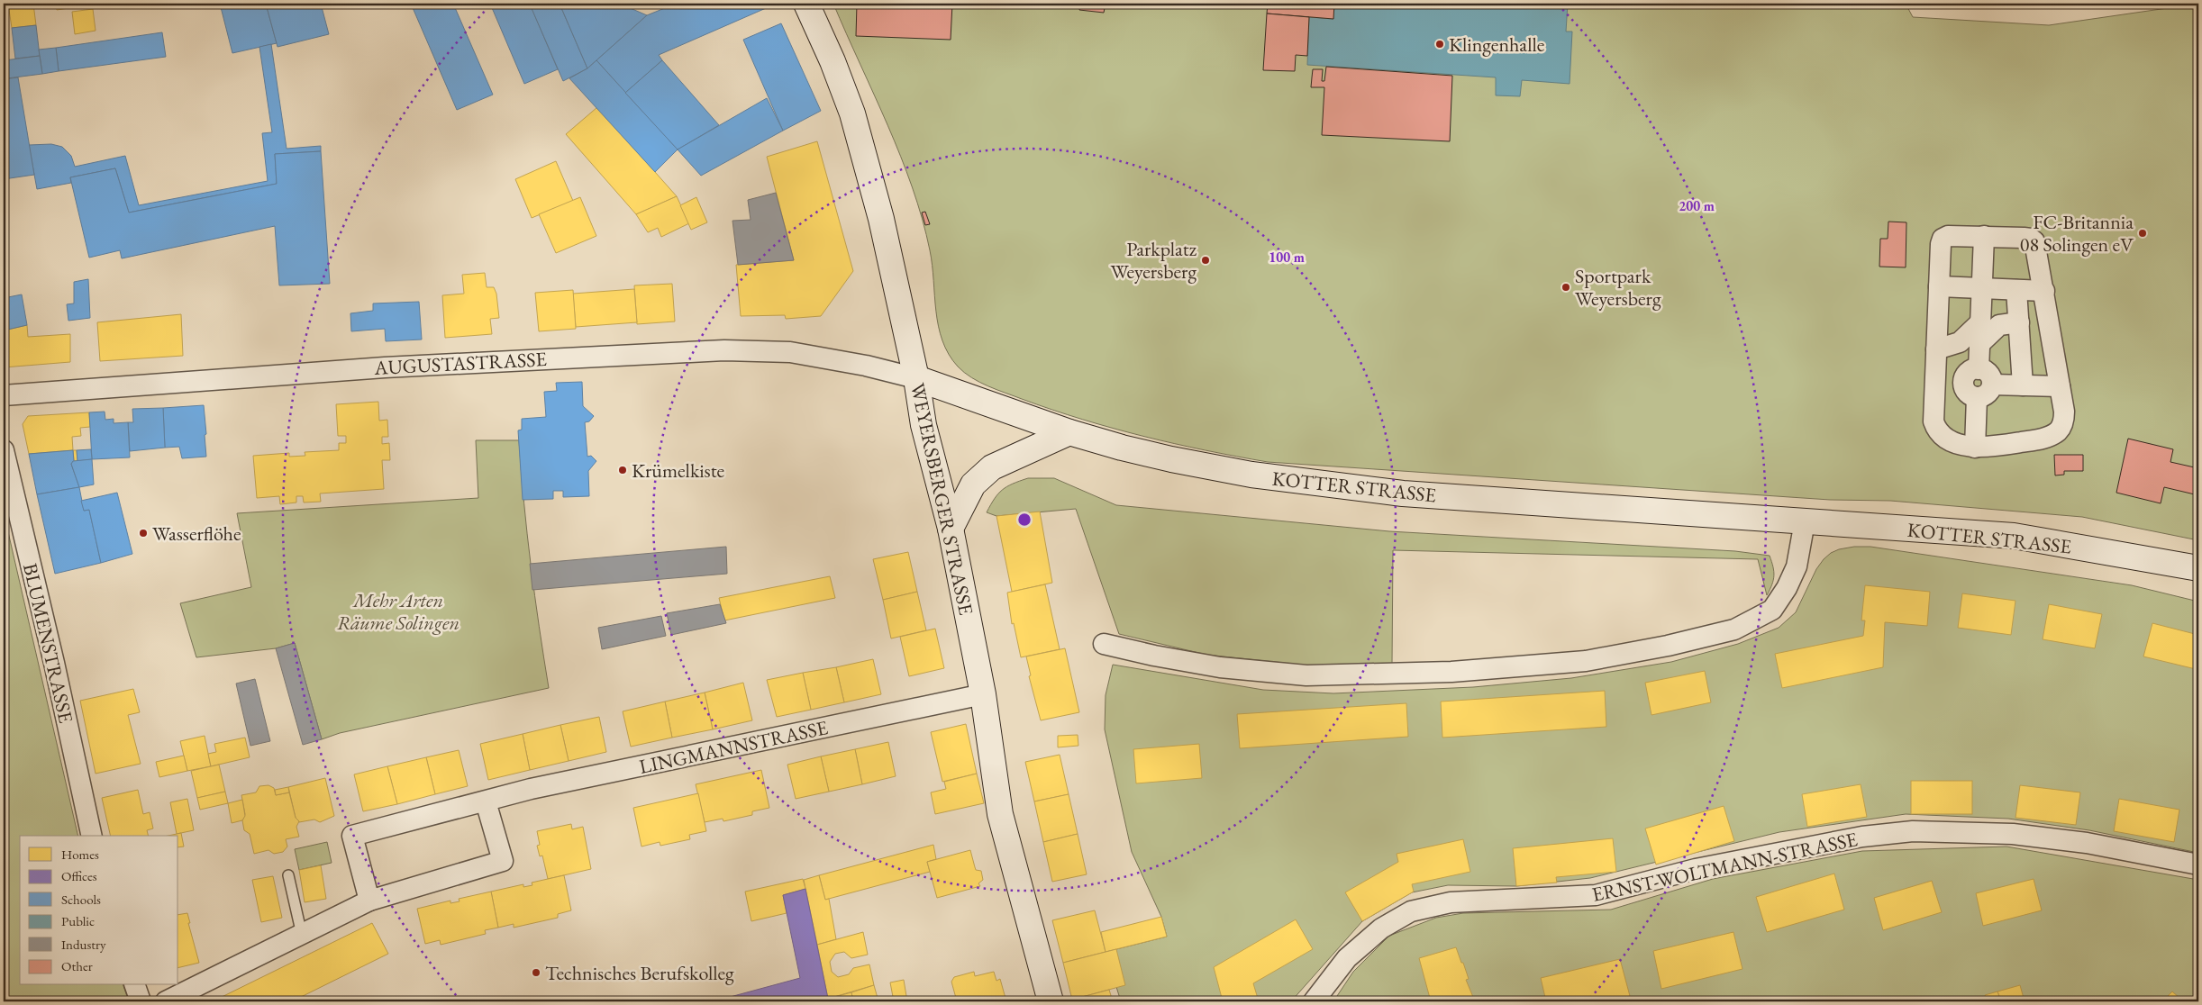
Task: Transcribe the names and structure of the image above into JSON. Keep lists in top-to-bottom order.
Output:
{
  "streets": {
    "street": [
      "AUGUSTASTRASSE",
      "KOTTER STRASSE",
      "WEYERSBERGER STRASSE",
      "BLUMENSTRASSE",
      "LINGMANNSTRASSE",
      "ERNST-WOLTMANN-STRASSE"
    ]
  },
  "crossings": [
    ["AUGUSTASTRASSE", "KOTTER STRASSE"],
    ["AUGUSTASTRASSE", "WEYERSBERGER STRASSE"],
    ["KOTTER STRASSE", "WEYERSBERGER STRASSE"],
    ["WEYERSBERGER STRASSE", "LINGMANNSTRASSE"]
  ],
  "parks": ["Mehr Arten Räume Solingen"],
  "places": [
    "Klingenhalle",
    "FC-Britannia 08 Solingen eV",
    "Parkplatz Weyersberg",
    "Sportpark Weyersberg",
    "Krümelkiste",
    "Wasserflöhe",
    "Technisches Berufskolleg"
  ],
  "legend": [
    "Homes",
    "Offices",
    "Schools",
    "Public",
    "Industry",
    "Other"
  ],
  "rings": ["200 m", "100 m"]
}
